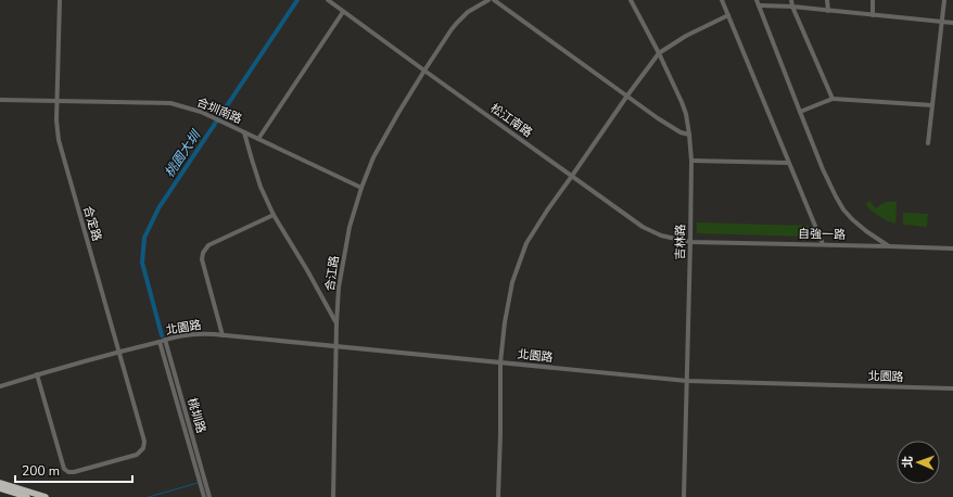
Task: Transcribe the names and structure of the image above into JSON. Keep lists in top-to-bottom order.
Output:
{
  "streets": {
    "street": [
      "合圳南路",
      "松江南路",
      "合定路",
      "自強一路",
      "吉林路",
      "合江路",
      "北園路",
      "桃圳路"
    ]
  },
  "crossings": [
    ["合圳南路", "合定路"],
    ["合圳南路", "合江路"],
    ["松江南路", "自強一路"],
    ["松江南路", "吉林路"],
    ["松江南路", "合江路"],
    ["合定路", "北園路"],
    ["自強一路", "吉林路"],
    ["吉林路", "北園路"],
    ["合江路", "北園路"],
    ["北園路", "桃圳路"]
  ],
  "water": ["桃園大圳"],
  "scale_bar": "200 m",
  "north": "left"
}
